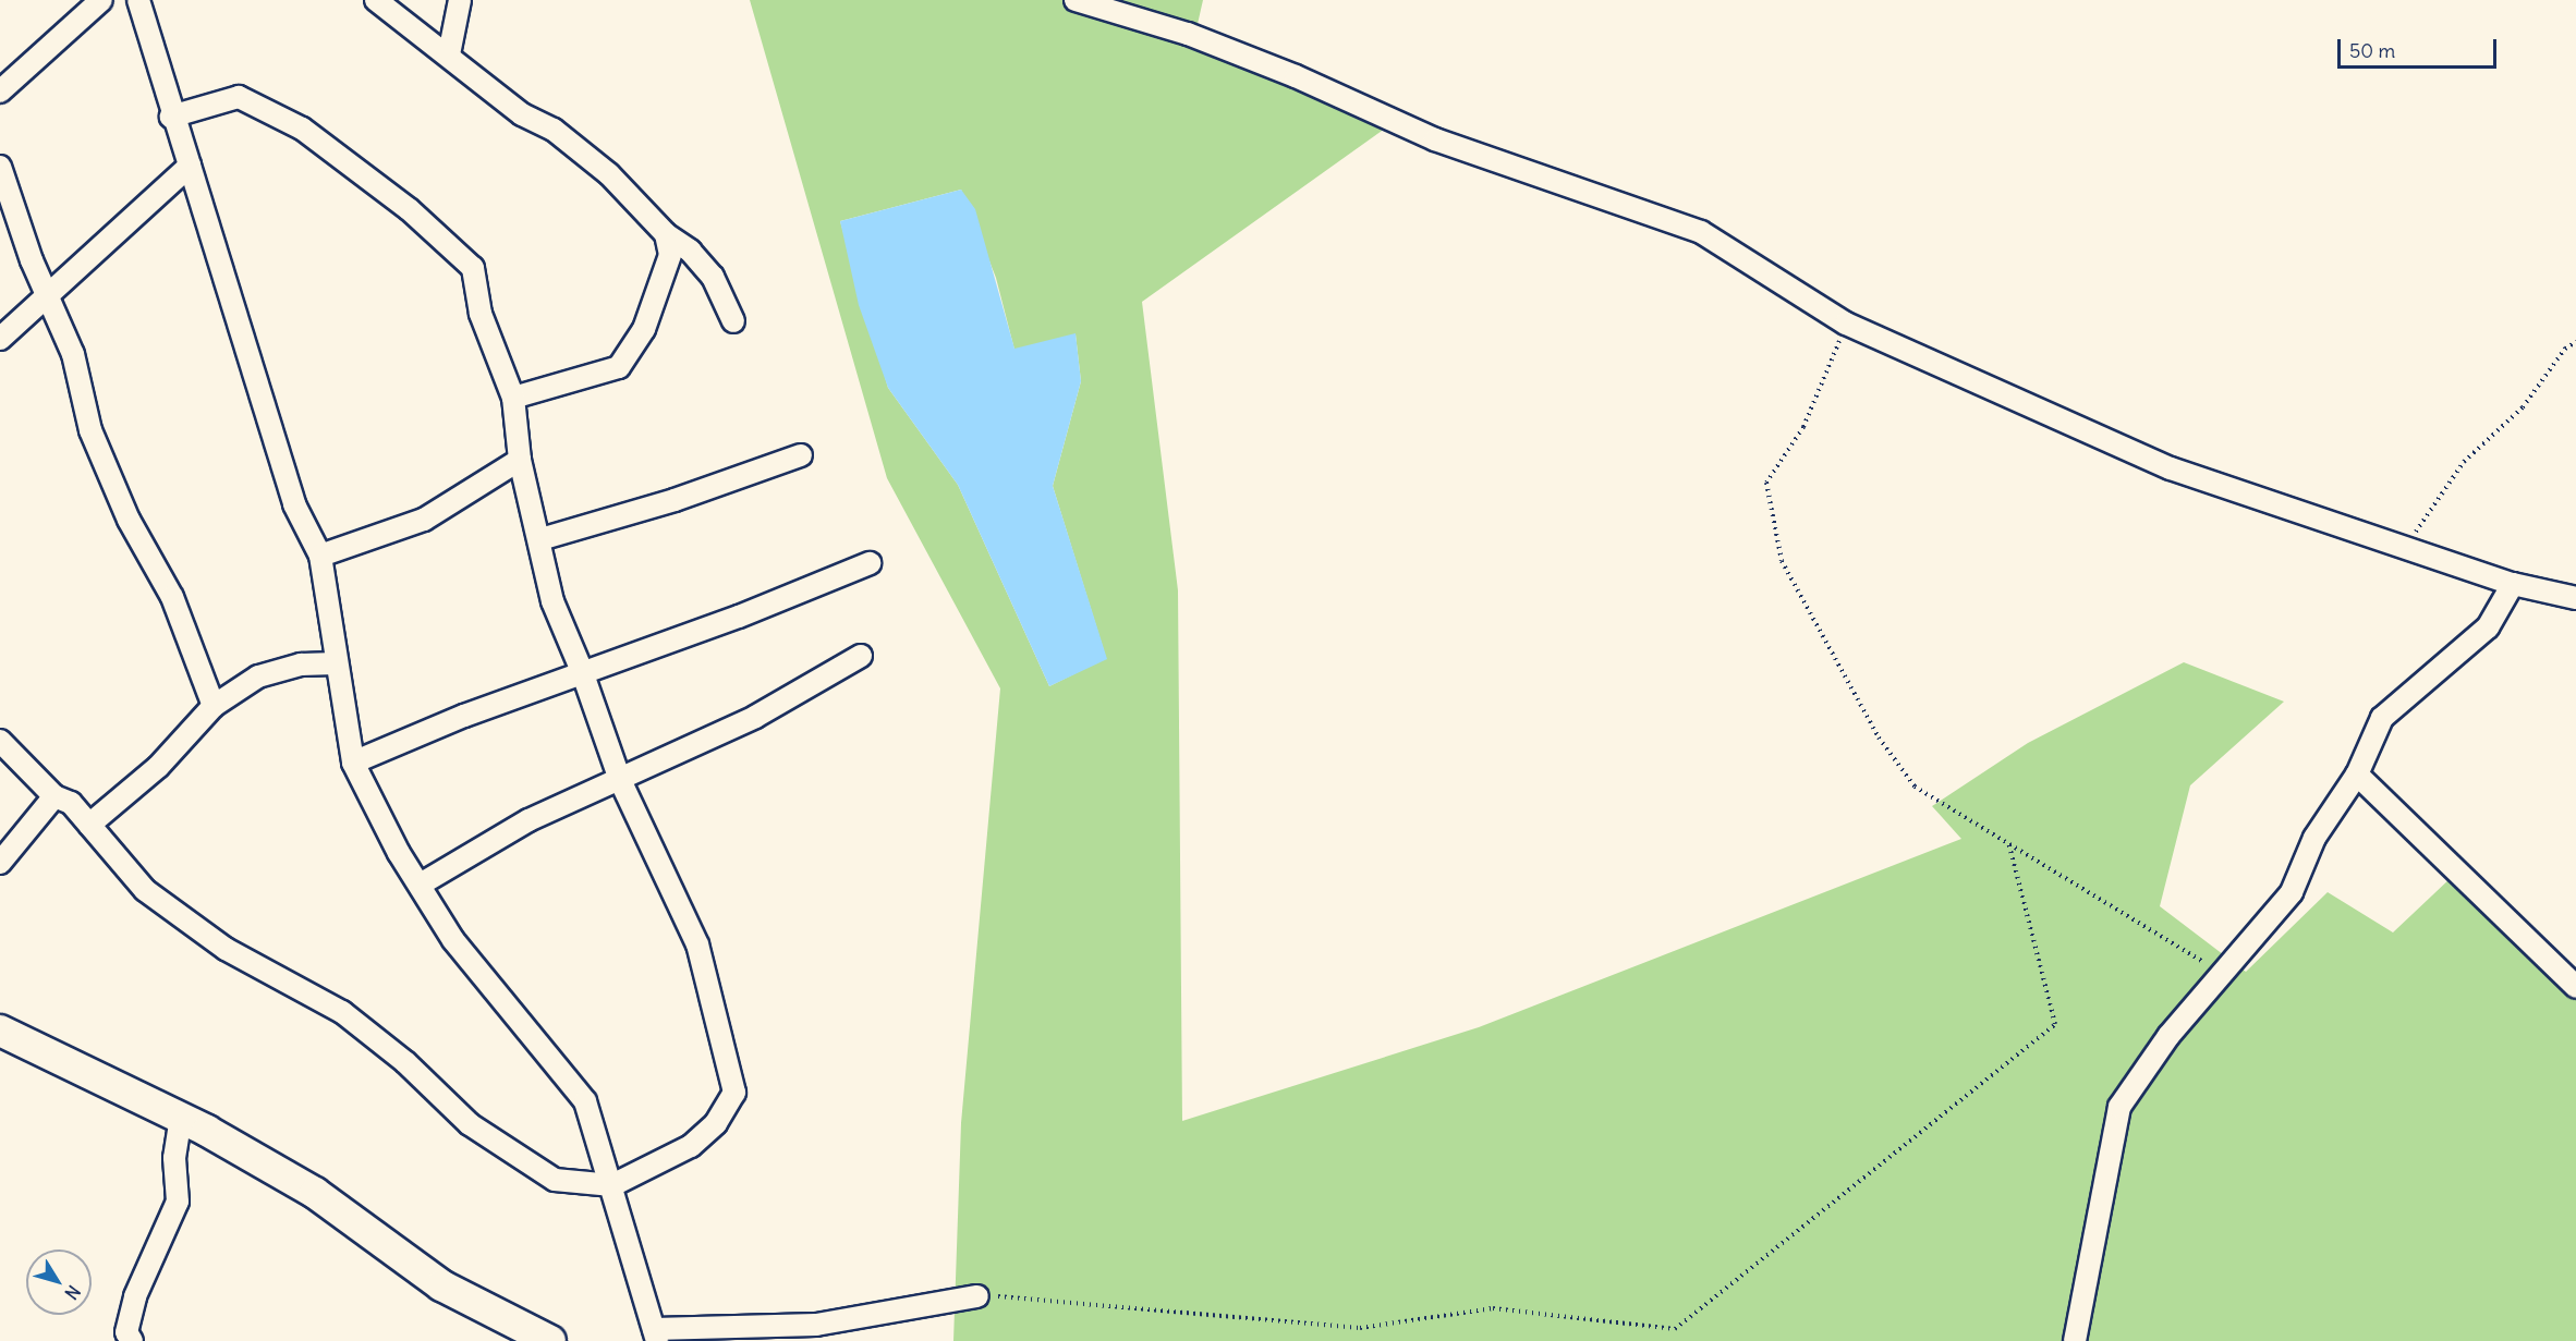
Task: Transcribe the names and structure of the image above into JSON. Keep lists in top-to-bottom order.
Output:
{
  "scale_bar": "50 m",
  "north": "bottom right"
}
